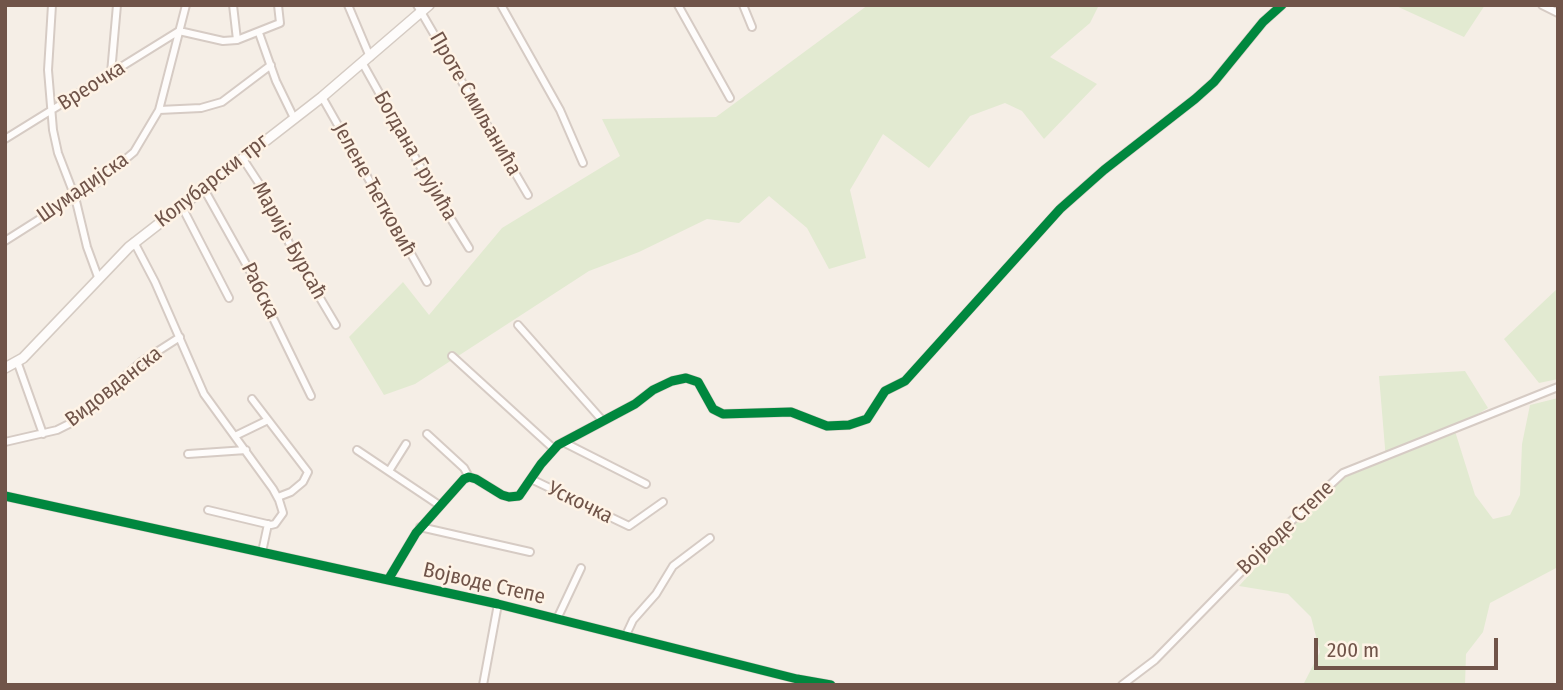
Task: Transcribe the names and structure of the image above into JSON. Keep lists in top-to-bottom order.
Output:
{
  "streets": {
    "street": [
      "Вреочка",
      "Проте Смиљанића",
      "Богдана Грујића",
      "Колубарски трг",
      "Шумадијска",
      "Јелене Ћетковић",
      "Марије Бурсаћ",
      "Рабска",
      "Видовданска",
      "Ускочка",
      "Војводе Степе"
    ]
  },
  "crossings": [
    ["Вреочка", "Шумадијска"],
    ["Проте Смиљанића", "Колубарски трг"],
    ["Богдана Грујића", "Колубарски трг"],
    ["Колубарски трг", "Јелене Ћетковић"],
    ["Колубарски трг", "Марије Бурсаћ"],
    ["Колубарски трг", "Рабска"]
  ],
  "scale_bar": "200 m"
}
